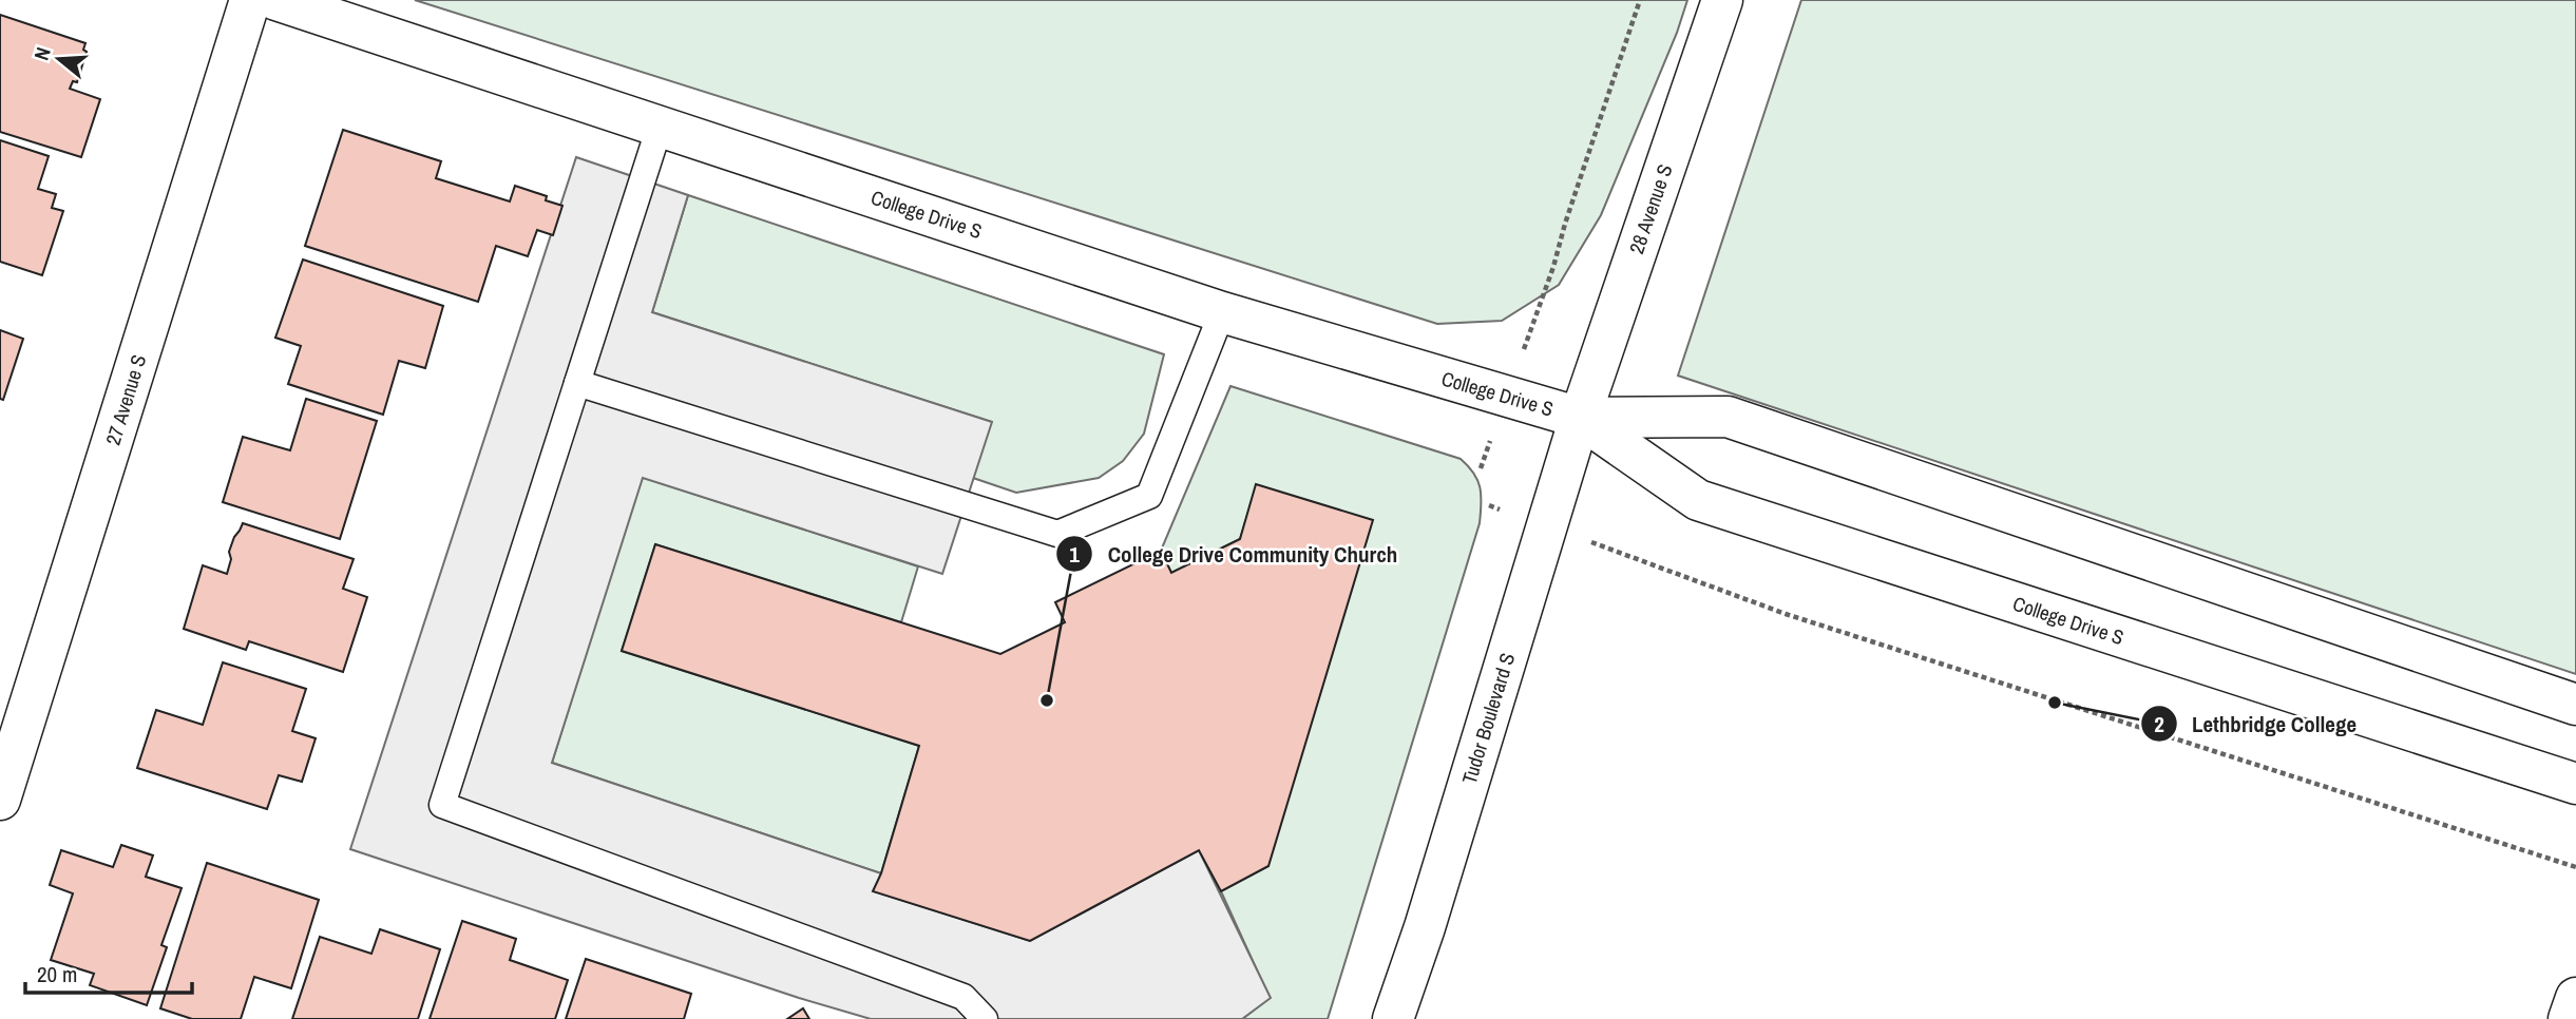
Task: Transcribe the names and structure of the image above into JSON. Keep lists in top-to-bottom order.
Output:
{
  "streets": {
    "street": [
      "28 Avenue S",
      "College Drive S",
      "27 Avenue S",
      "Tudor Boulevard S"
    ]
  },
  "crossings": [
    ["28 Avenue S", "College Drive S"],
    ["28 Avenue S", "Tudor Boulevard S"],
    ["College Drive S", "Tudor Boulevard S"]
  ],
  "places": ["College Drive Community Church", "Lethbridge College"],
  "scale_bar": "20 m",
  "north": "left"
}
